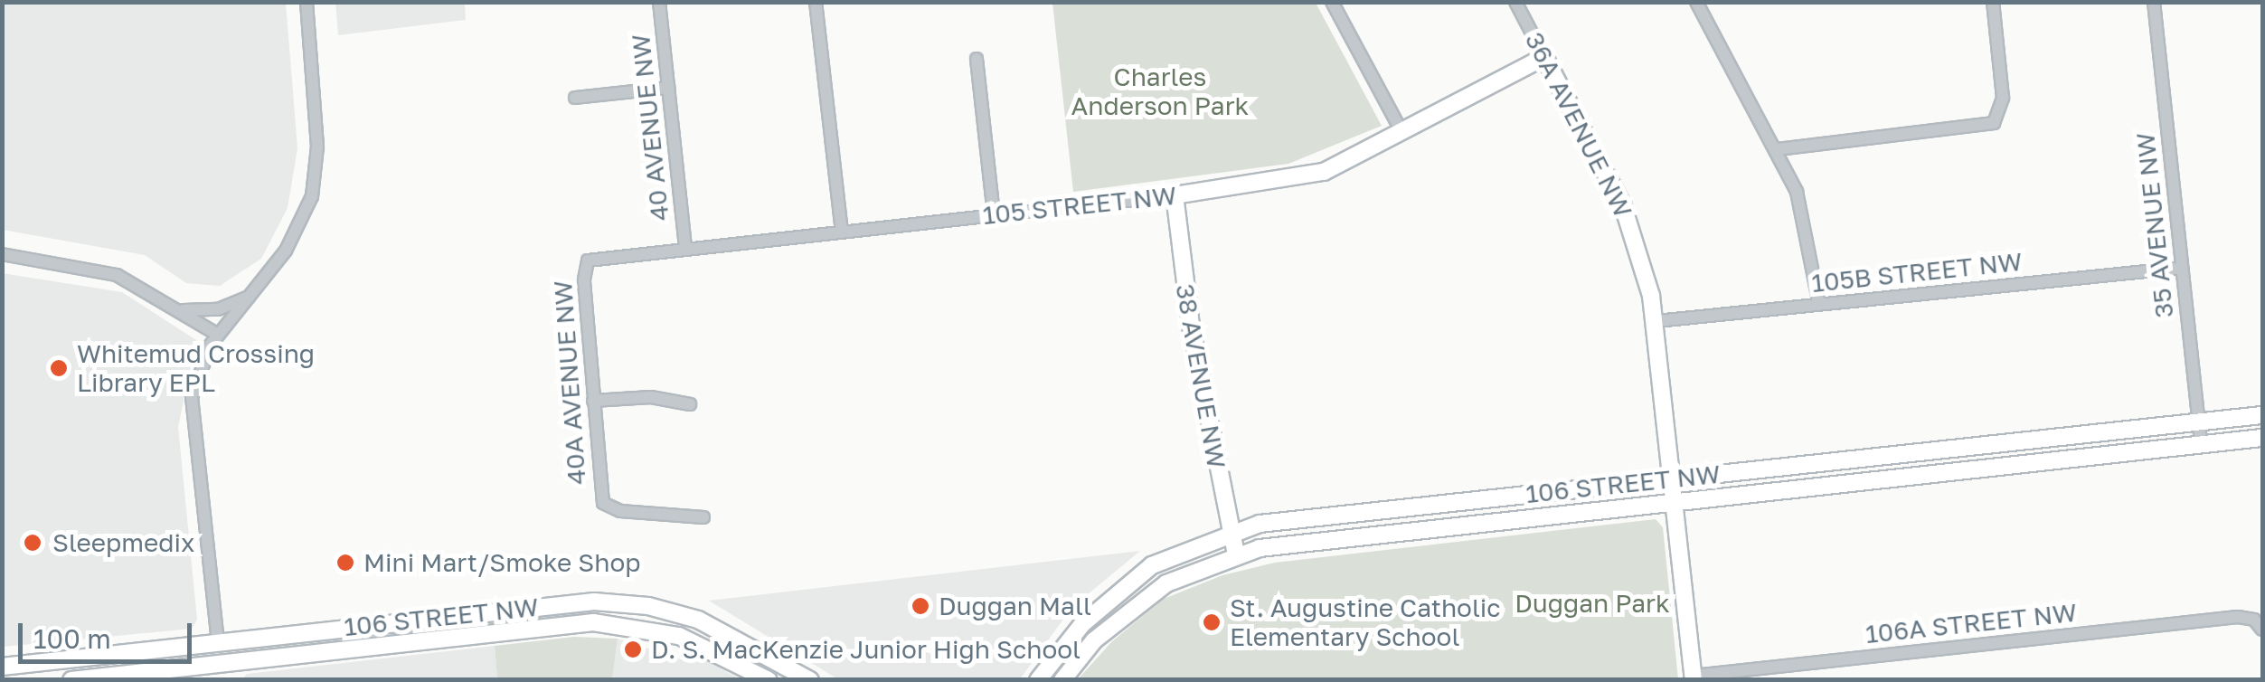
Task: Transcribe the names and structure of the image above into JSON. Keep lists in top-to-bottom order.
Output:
{
  "streets": {
    "street": [
      "36A AVENUE NW",
      "40 AVENUE NW",
      "105 STREET NW",
      "35 AVENUE NW",
      "105B STREET NW",
      "38 AVENUE NW",
      "40A AVENUE NW",
      "106 STREET NW",
      "106A STREET NW"
    ]
  },
  "crossings": [
    ["36A AVENUE NW", "105 STREET NW"],
    ["36A AVENUE NW", "105B STREET NW"],
    ["36A AVENUE NW", "106 STREET NW"],
    ["36A AVENUE NW", "106A STREET NW"],
    ["40 AVENUE NW", "105 STREET NW"],
    ["105 STREET NW", "38 AVENUE NW"],
    ["105 STREET NW", "40A AVENUE NW"],
    ["35 AVENUE NW", "105B STREET NW"],
    ["35 AVENUE NW", "106 STREET NW"],
    ["38 AVENUE NW", "106 STREET NW"]
  ],
  "parks": ["Charles Anderson Park", "Duggan Park"],
  "places": [
    "Whitemud Crossing Library EPL",
    "Sleepmedix",
    "Mini Mart/Smoke Shop",
    "Duggan Mall",
    "St. Augustine Catholic Elementary School",
    "D. S. MacKenzie Junior High School"
  ],
  "scale_bar": "100 m"
}
